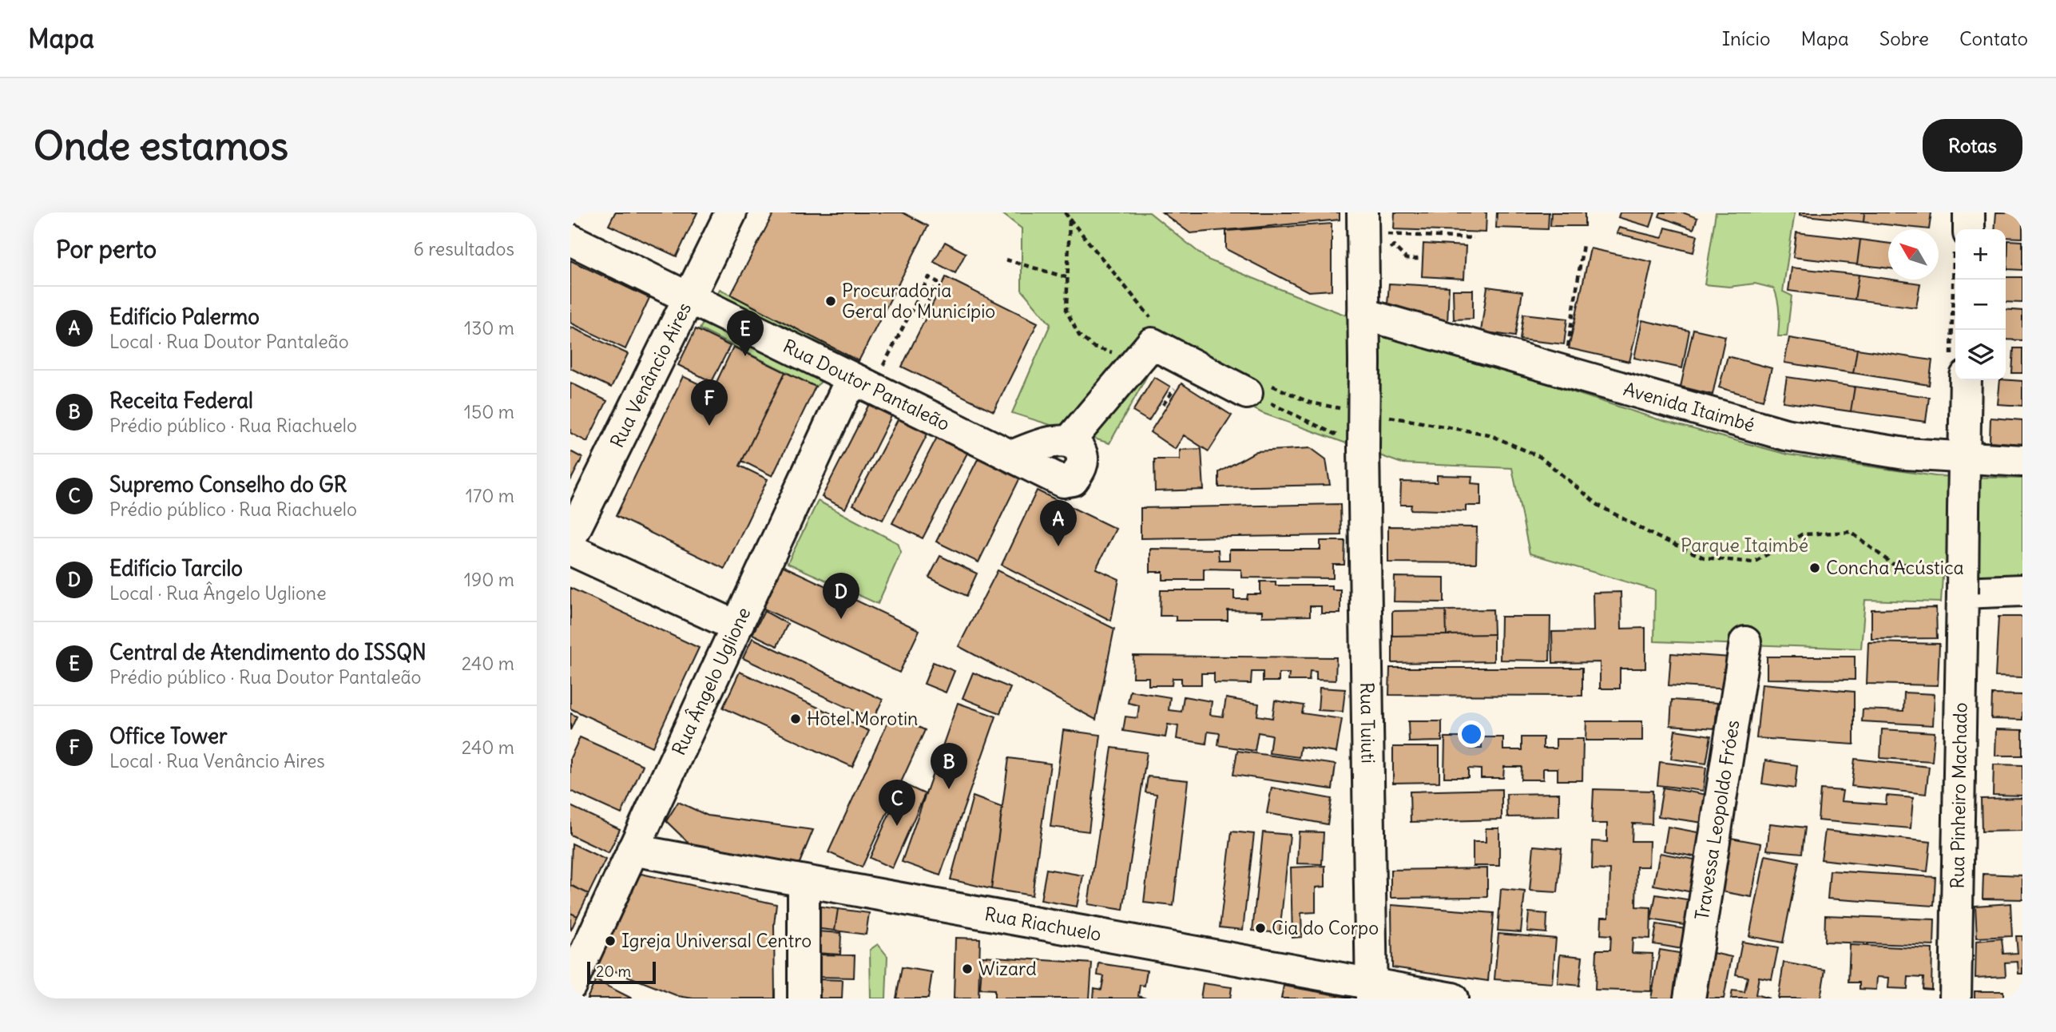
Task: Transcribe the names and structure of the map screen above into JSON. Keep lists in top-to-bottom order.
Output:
{
  "streets": {
    "street": [
      "Rua Venâncio Aires",
      "Rua Doutor Pantaleão",
      "Avenida Itaimbé",
      "Rua Ângelo Uglione",
      "Rua Tuiuti",
      "Rua Pinheiro Machado",
      "Travessa Leopoldo Fróes",
      "Rua Riachuelo"
    ]
  },
  "crossings": [
    ["Rua Venâncio Aires", "Rua Doutor Pantaleão"],
    ["Rua Doutor Pantaleão", "Rua Ângelo Uglione"],
    ["Avenida Itaimbé", "Rua Tuiuti"],
    ["Avenida Itaimbé", "Rua Pinheiro Machado"],
    ["Rua Ângelo Uglione", "Rua Riachuelo"],
    ["Rua Tuiuti", "Rua Riachuelo"]
  ],
  "parks": ["Parque Itaimbé"],
  "places": [
    "Procuradoria Geral do Município",
    "Concha Acústica",
    "Hotel Morotin",
    "Cia do Corpo",
    "Igreja Universal Centro",
    "Wizard"
  ],
  "scale_bar": "20 m",
  "north": "top left",
  "page": {
    "header": "Mapa",
    "nav": [
      "Início",
      "Mapa",
      "Sobre",
      "Contato"
    ],
    "buttons": "Rotas",
    "title": "Onde estamos",
    "heading": ["Por perto", "6 resultados"],
    "map_buttons": ["+", "−"],
    "list": [
      {
        "mark": "A",
        "name": "Edifício Palermo",
        "note": "Local · Rua Doutor Pantaleão",
        "value": "130 m"
      },
      {
        "mark": "B",
        "name": "Receita Federal",
        "note": "Prédio público · Rua Riachuelo",
        "value": "150 m"
      },
      {
        "mark": "C",
        "name": "Supremo Conselho do GR",
        "note": "Prédio público · Rua Riachuelo",
        "value": "170 m"
      },
      {
        "mark": "D",
        "name": "Edifício Tarcilo",
        "note": "Local · Rua Ângelo Uglione",
        "value": "190 m"
      },
      {
        "mark": "E",
        "name": "Central de Atendimento do ISSQN",
        "note": "Prédio público · Rua Doutor Pantaleão",
        "value": "240 m"
      },
      {
        "mark": "F",
        "name": "Office Tower",
        "note": "Local · Rua Venâncio Aires",
        "value": "240 m"
      }
    ],
    "pins": [
      "E",
      "F",
      "A",
      "D",
      "B",
      "C"
    ],
    "scale": "20 m"
  }
}
